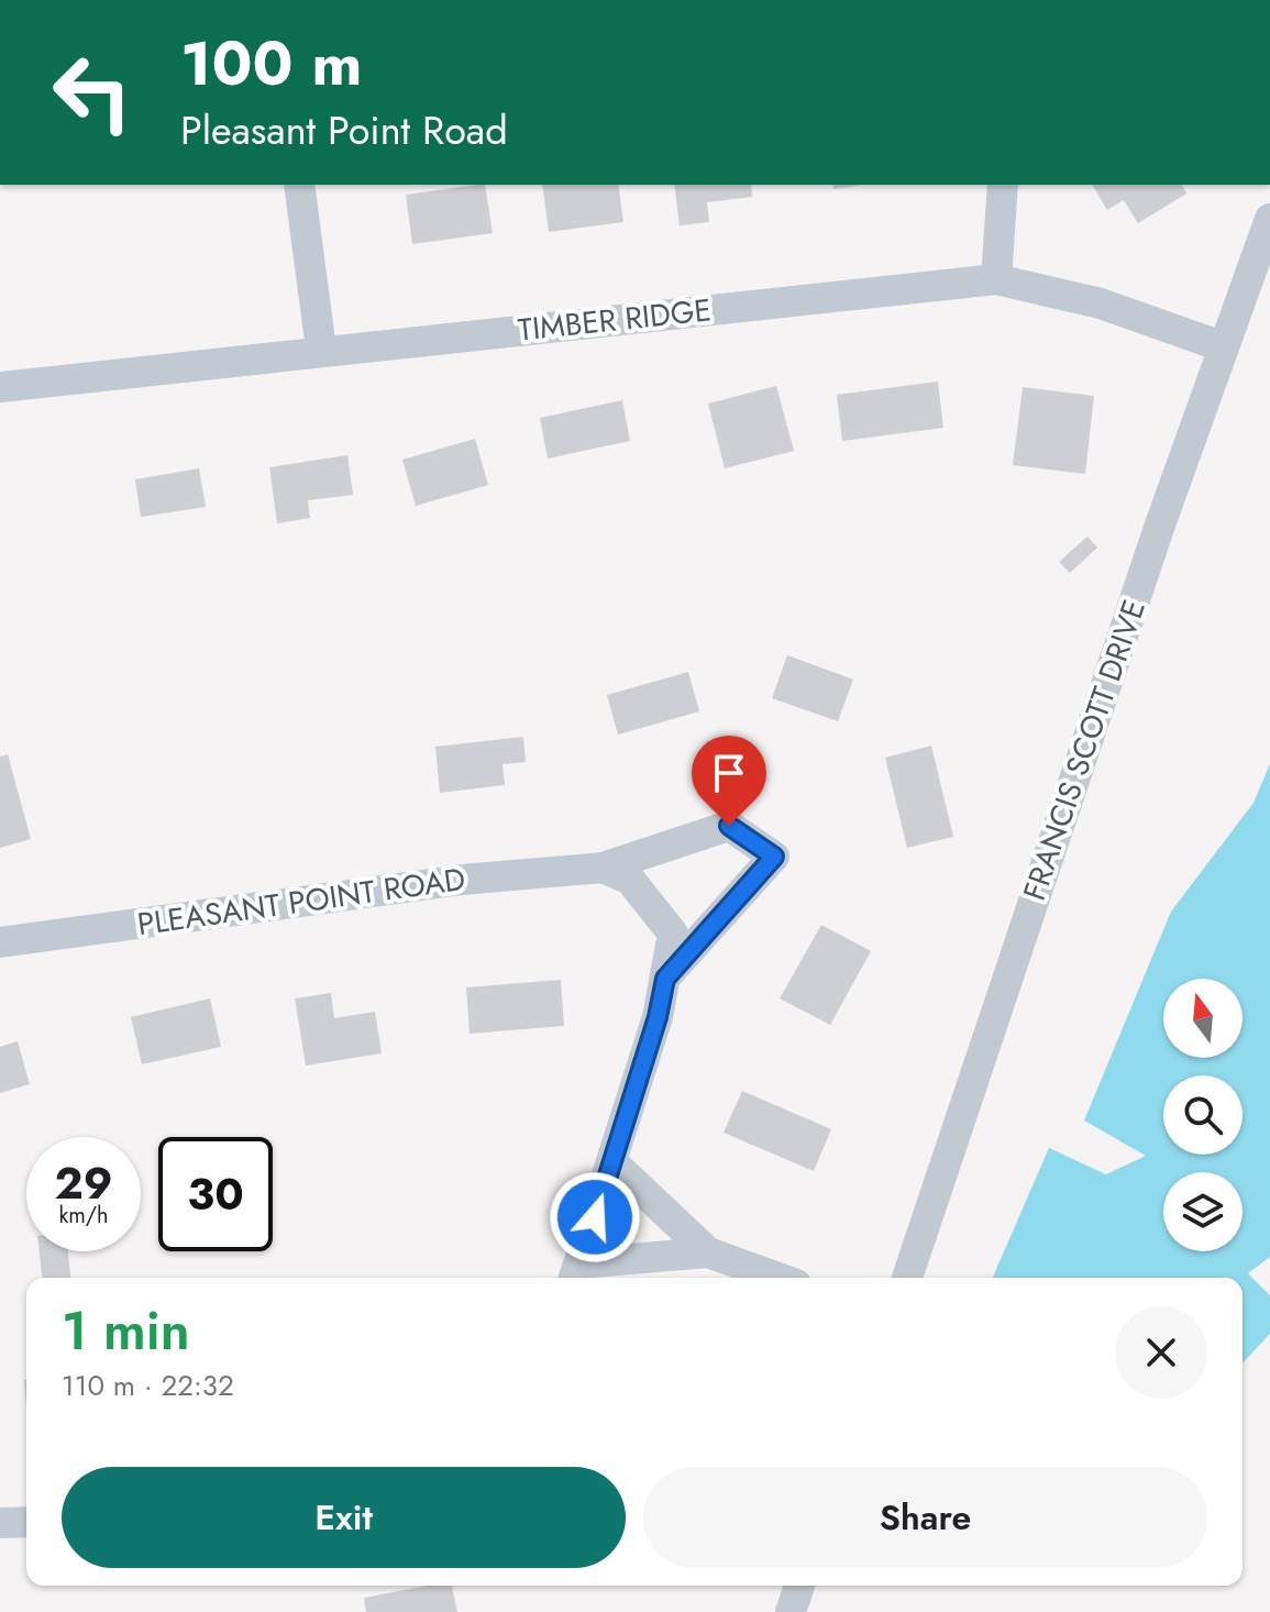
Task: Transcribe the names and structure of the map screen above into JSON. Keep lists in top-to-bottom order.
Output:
{
  "streets": {
    "street": ["TIMBER RIDGE", "FRANCIS SCOTT DRIVE", "PLEASANT POINT ROAD"]
  },
  "crossings": [
    ["TIMBER RIDGE", "FRANCIS SCOTT DRIVE"]
  ],
  "north": "top",
  "page": {
    "turn": ["100 m", "Pleasant Point Road"],
    "speed": "29 km/h",
    "limit": "30",
    "heading": ["1 min", "110 m · 22:32"],
    "buttons": ["Exit", "Share"]
  }
}
